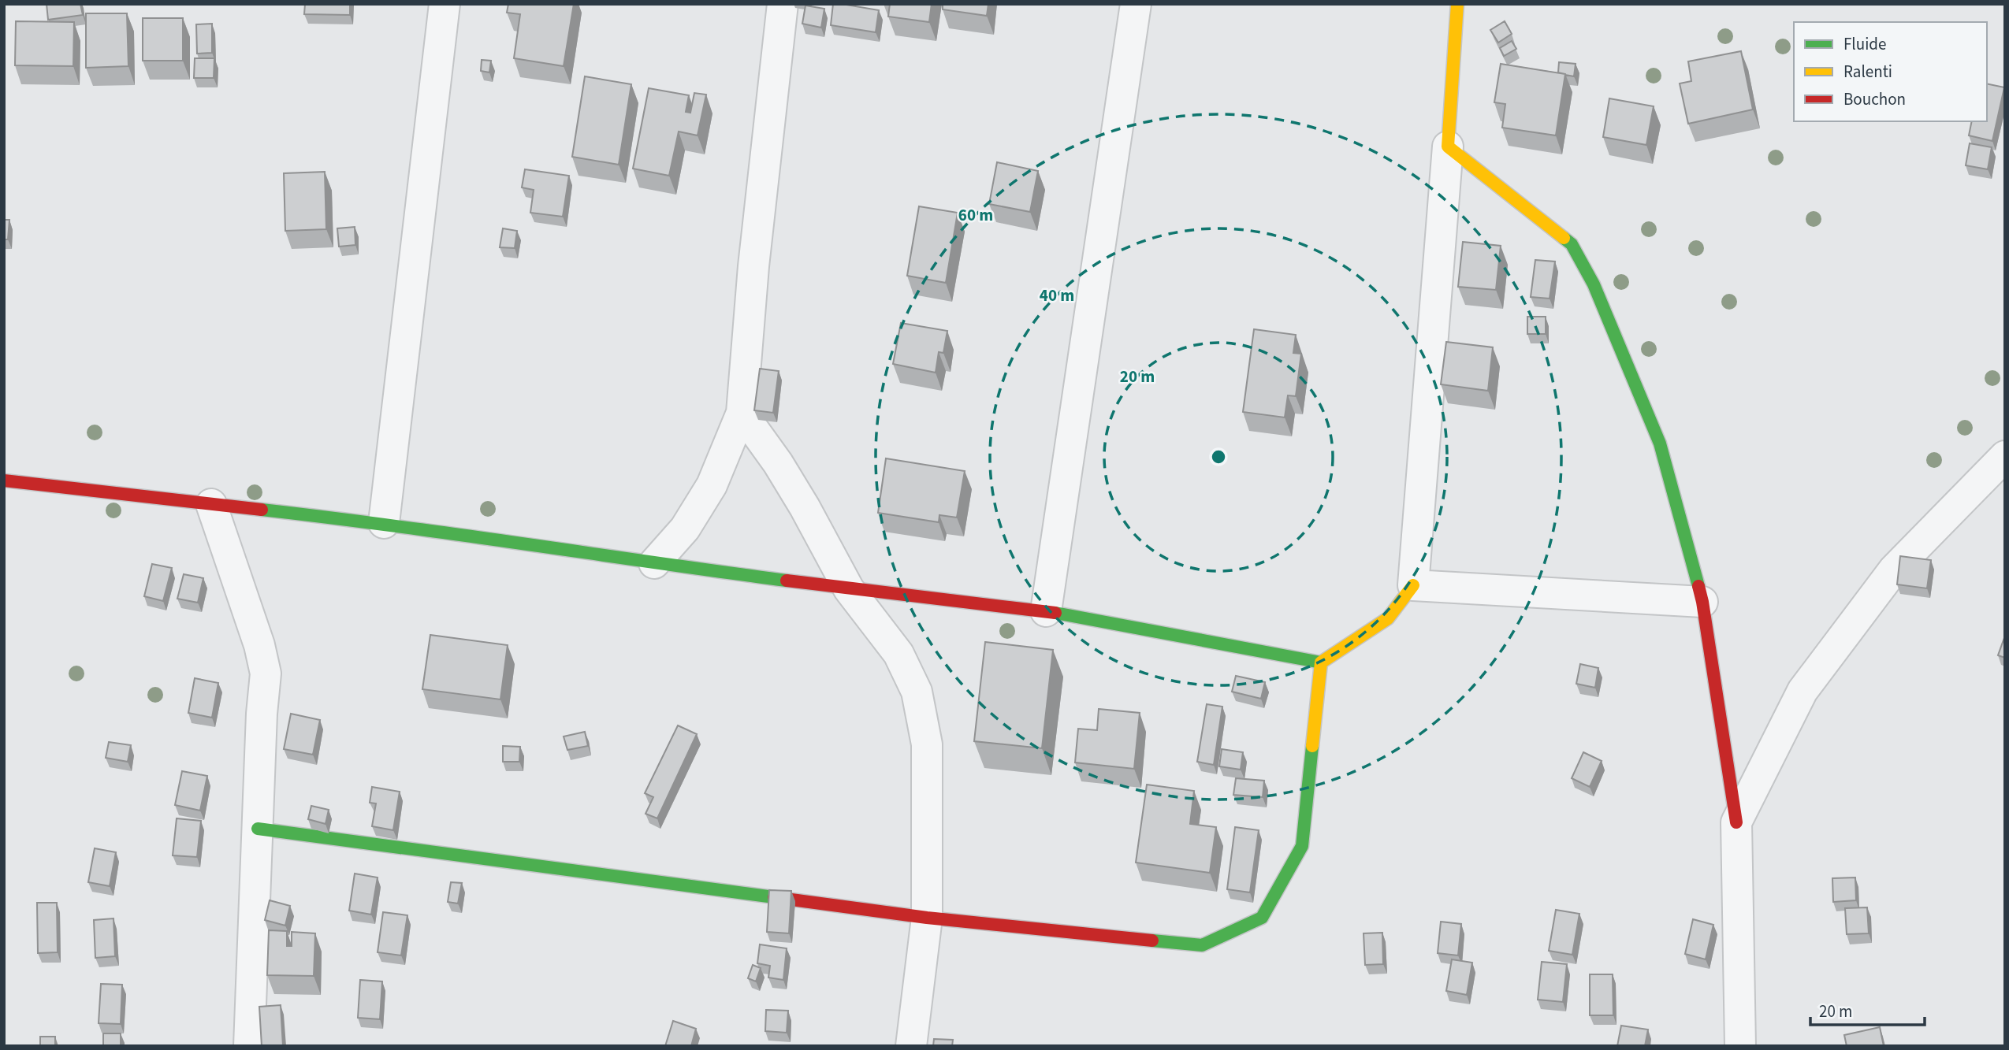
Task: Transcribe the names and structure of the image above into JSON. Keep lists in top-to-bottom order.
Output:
{
  "legend": ["Fluide", "Ralenti", "Bouchon"],
  "scale_bar": "20 m",
  "rings": ["60 m", "40 m", "20 m"]
}
